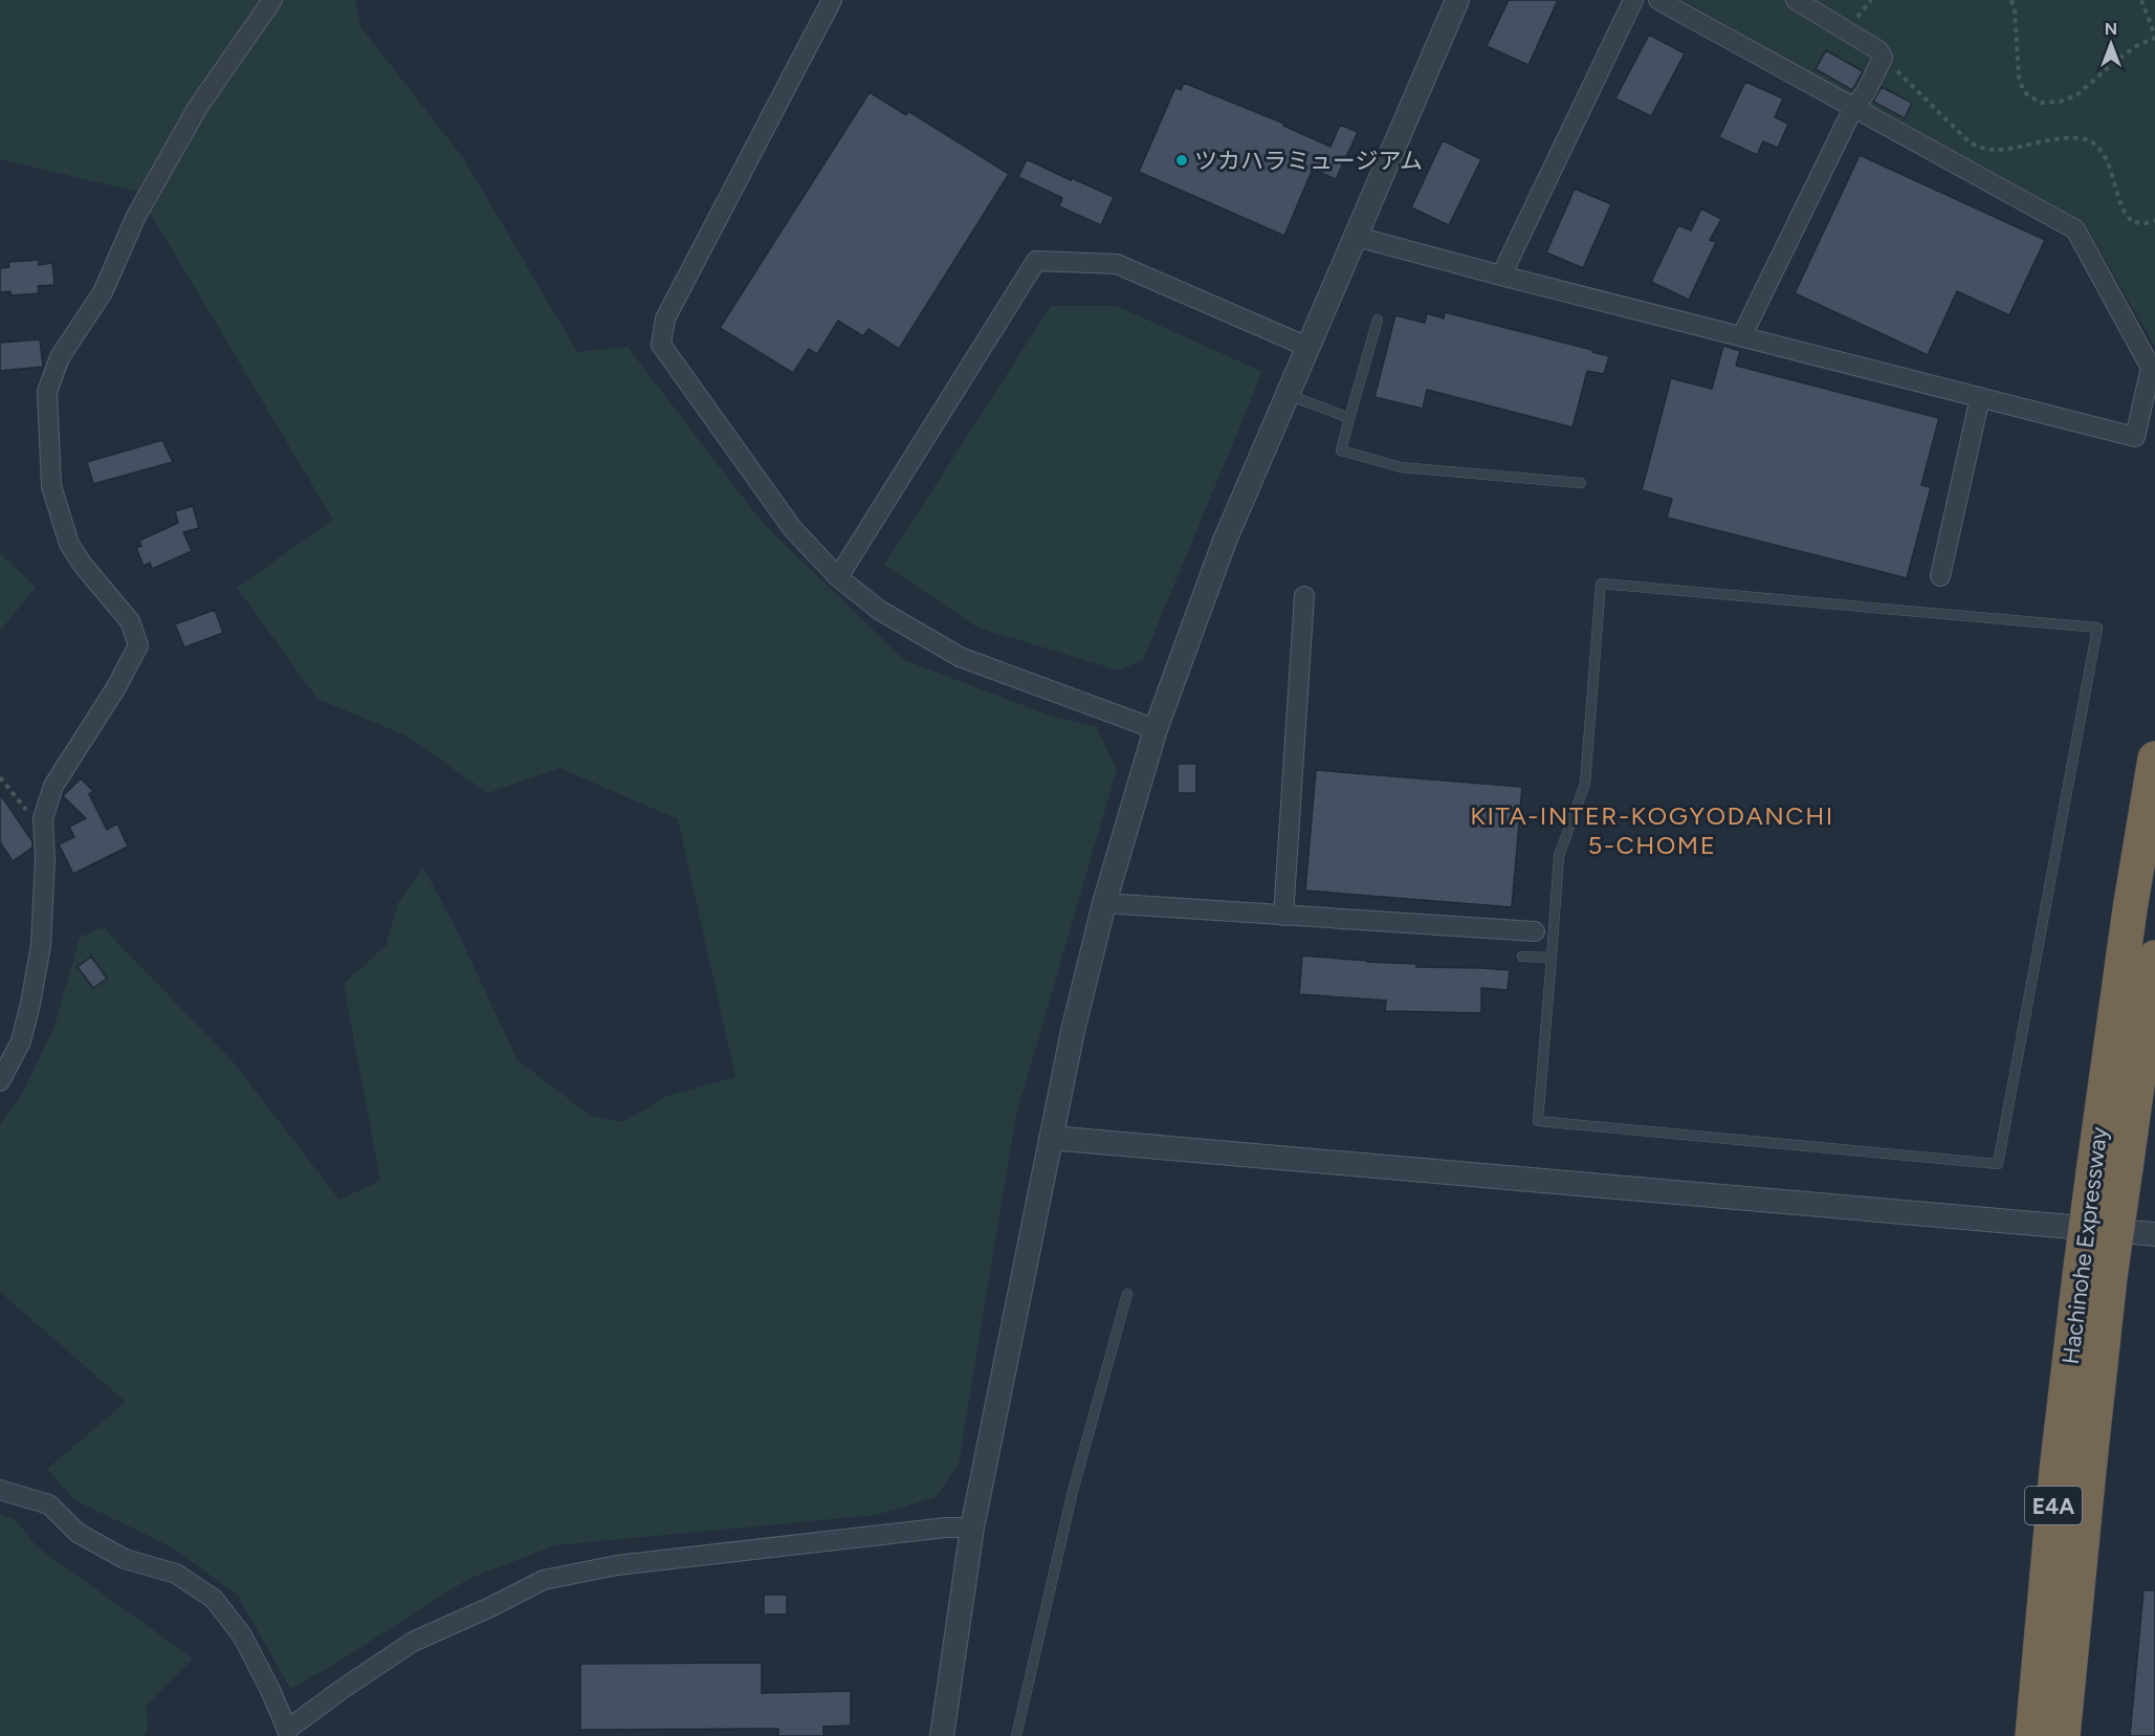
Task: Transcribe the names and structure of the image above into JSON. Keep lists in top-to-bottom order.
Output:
{
  "streets": {
    "highway": ["Hachinohe Expressway", "E4A"]
  },
  "crossings": [
    ["Hachinohe Expressway", "E4A"]
  ],
  "districts": ["KITA-INTER-KOGYODANCHI 5-CHOME"],
  "places": ["ツカハラミュージアム"],
  "north": "top"
}
